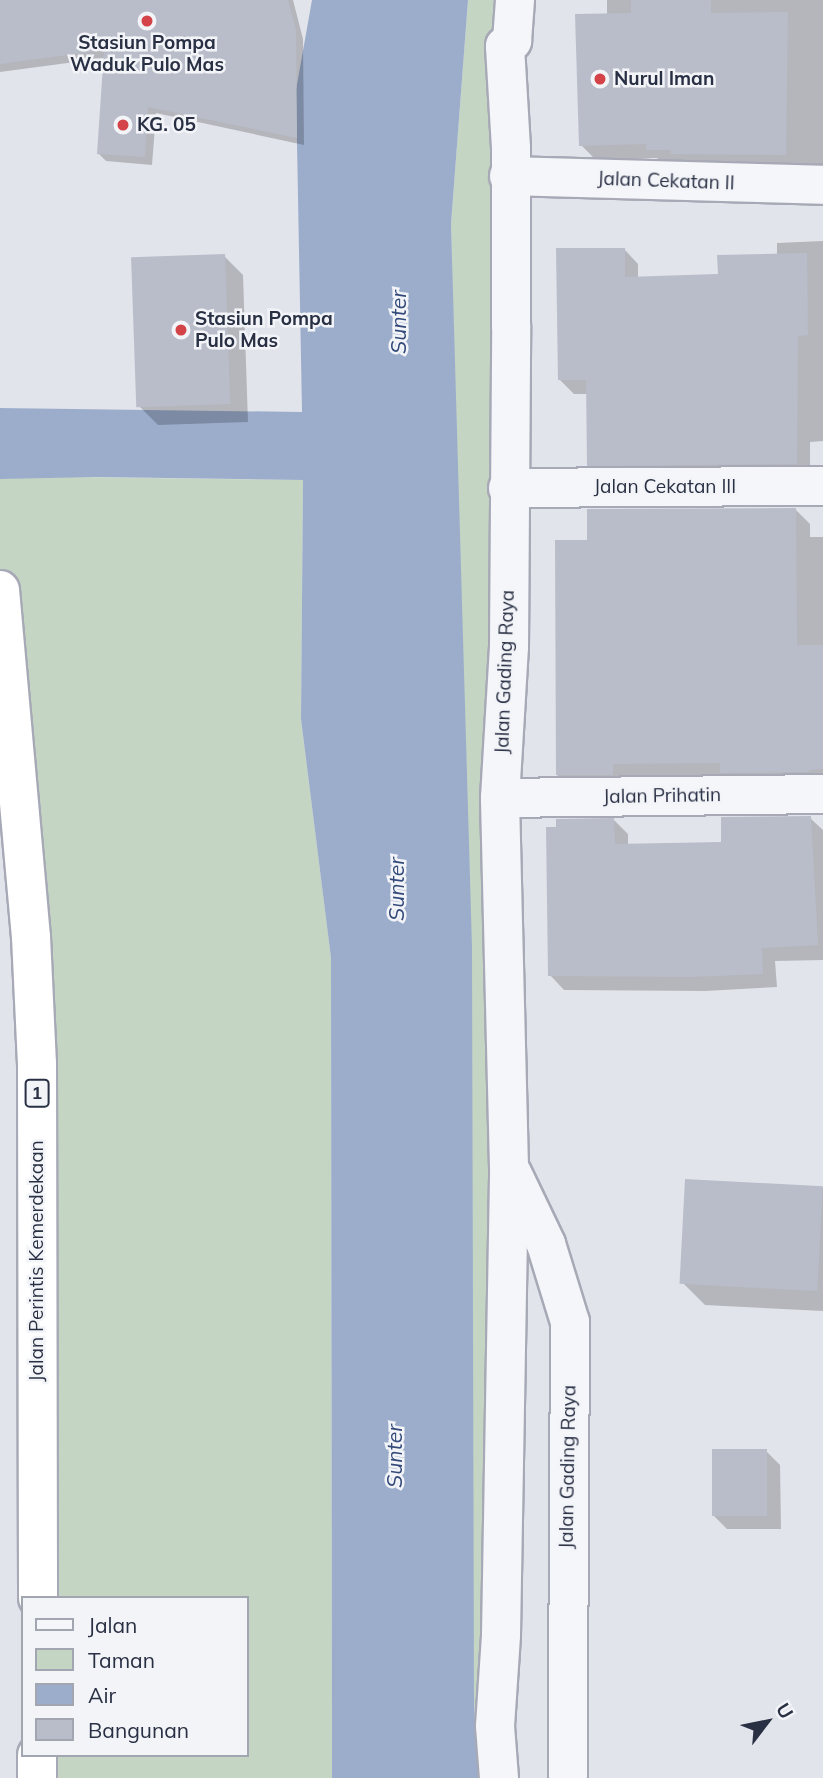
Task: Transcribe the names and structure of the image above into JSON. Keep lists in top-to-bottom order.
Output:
{
  "streets": {
    "highway": ["1", "Jalan Perintis Kemerdekaan"],
    "street": [
      "Jalan Cekatan II",
      "Jalan Cekatan III",
      "Jalan Gading Raya",
      "Jalan Prihatin"
    ]
  },
  "crossings": [
    ["Jalan Cekatan II", "Jalan Gading Raya"],
    ["Jalan Cekatan III", "Jalan Gading Raya"],
    ["Jalan Gading Raya", "Jalan Prihatin"]
  ],
  "water": ["Sunter"],
  "places": [
    "Stasiun Pompa Waduk Pulo Mas",
    "Nurul Iman",
    "KG. 05",
    "Stasiun Pompa Pulo Mas"
  ],
  "legend": [
    "Jalan",
    "Taman",
    "Air",
    "Bangunan"
  ],
  "north": "top right"
}
